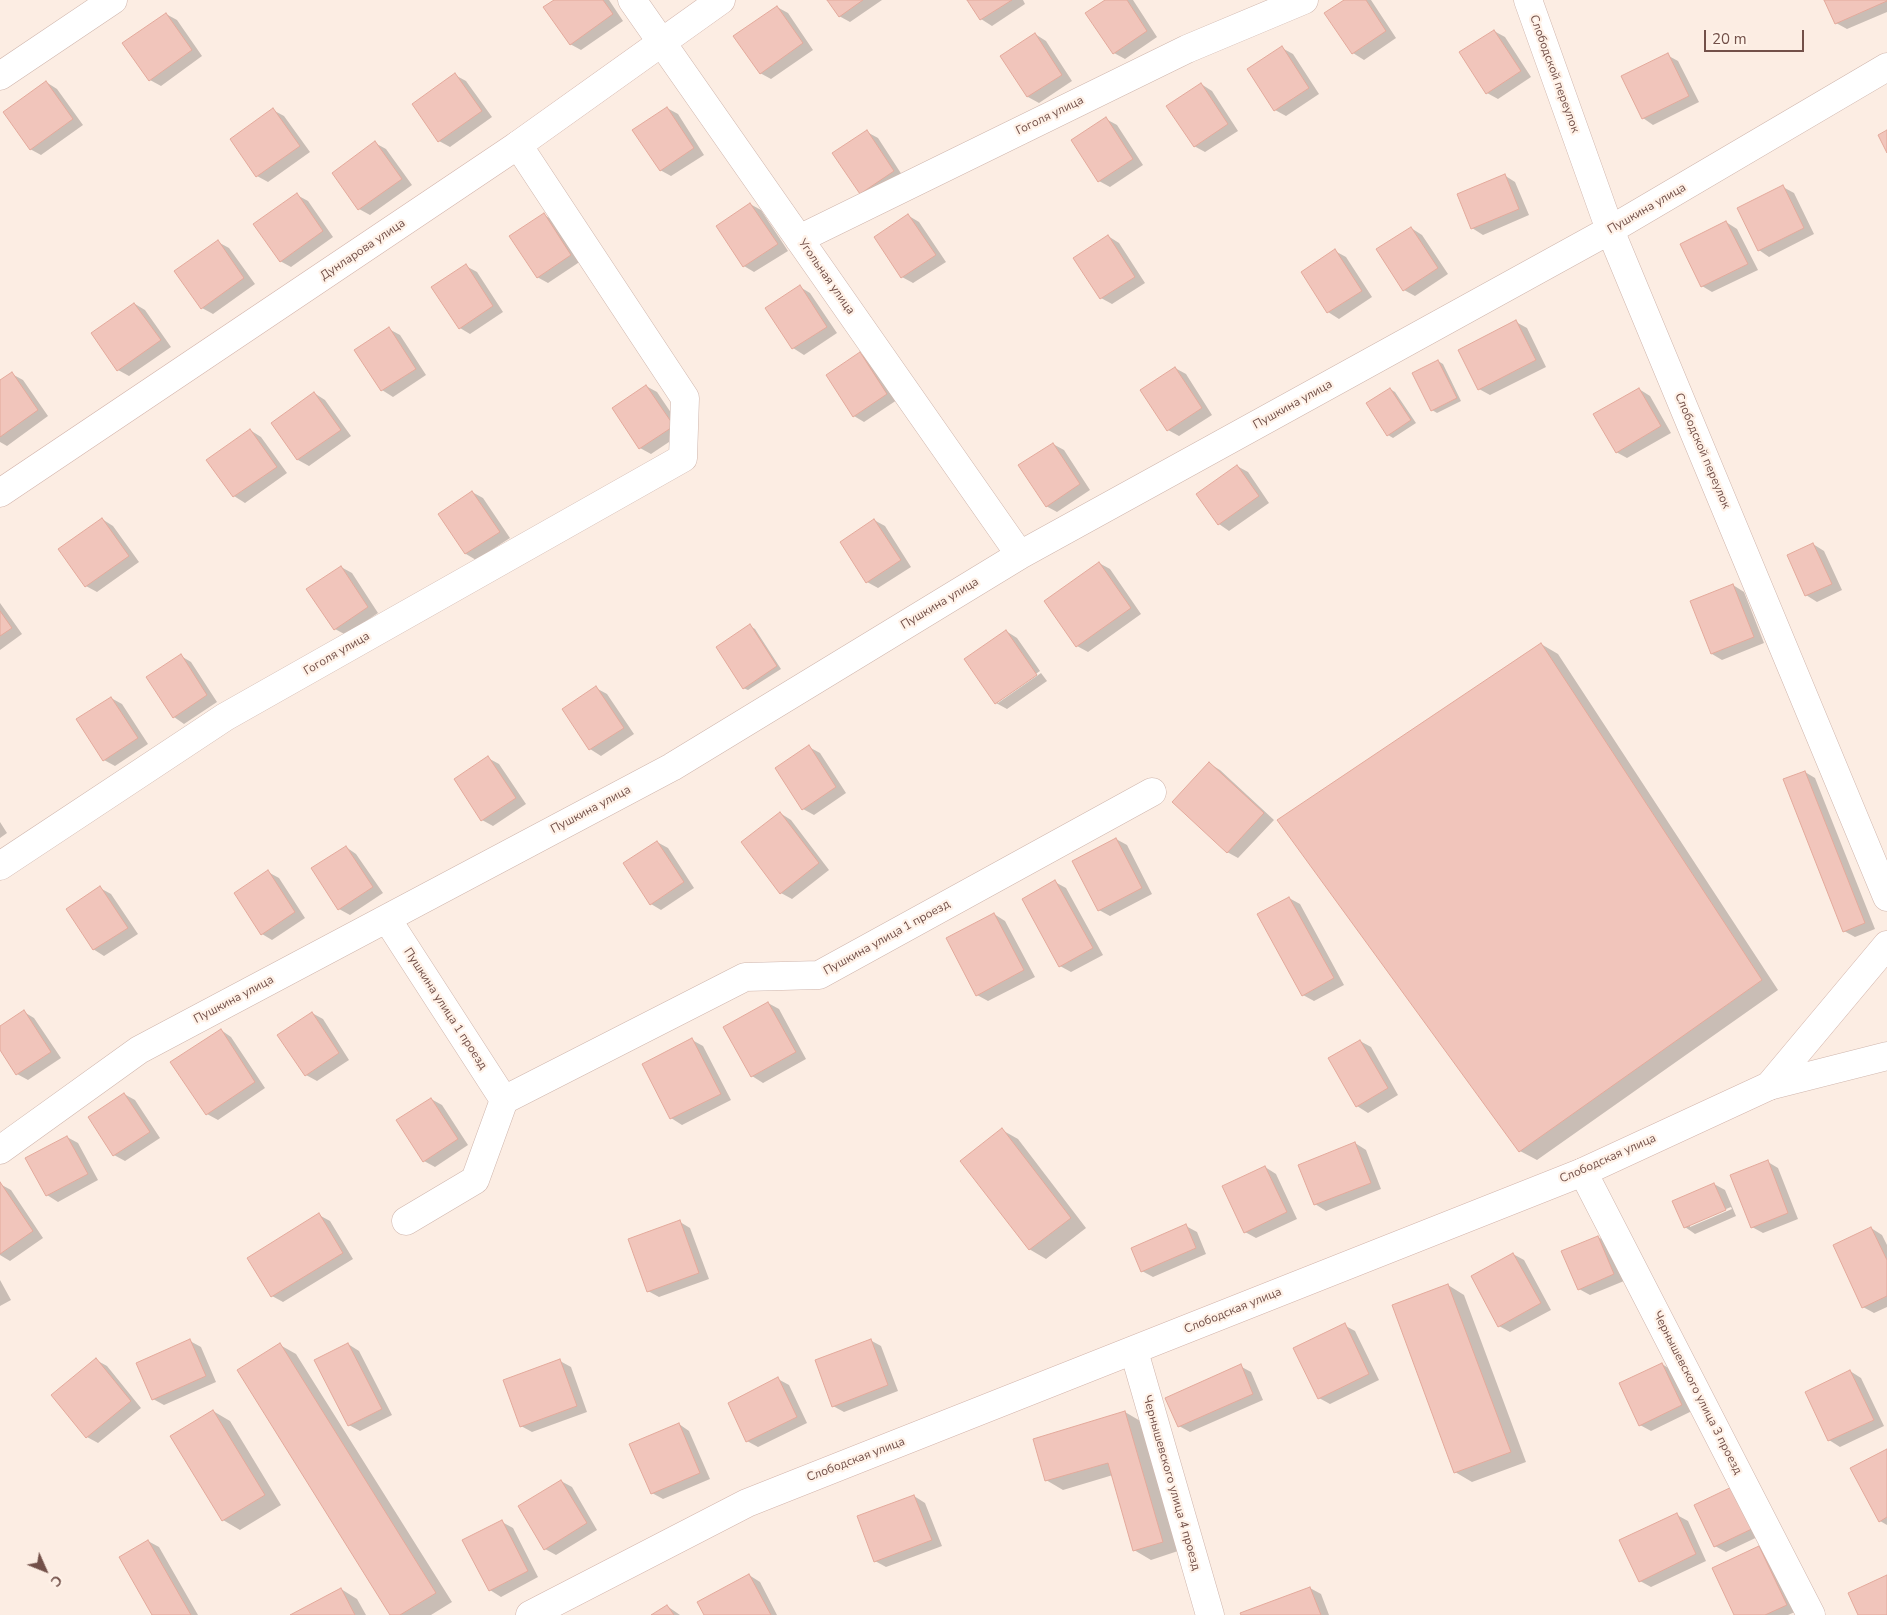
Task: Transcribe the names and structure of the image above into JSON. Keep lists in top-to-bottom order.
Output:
{
  "streets": {
    "street": [
      "Слободской переулок",
      "Гоголя улица",
      "Пушкина улица",
      "Дунларова улица",
      "Угольная улица",
      "Пушкина улица 1 проезд",
      "Слободская улица",
      "Чернышевского улица 3 проезд",
      "Чернышевского улица 4 проезд"
    ]
  },
  "crossings": [
    ["Слободской переулок", "Пушкина улица"],
    ["Гоголя улица", "Дунларова улица"],
    ["Гоголя улица", "Угольная улица"],
    ["Пушкина улица", "Угольная улица"],
    ["Пушкина улица", "Пушкина улица 1 проезд"],
    ["Дунларова улица", "Угольная улица"],
    ["Слободская улица", "Чернышевского улица 3 проезд"],
    ["Слободская улица", "Чернышевского улица 4 проезд"]
  ],
  "scale_bar": "20 m",
  "north": "bottom right"
}
